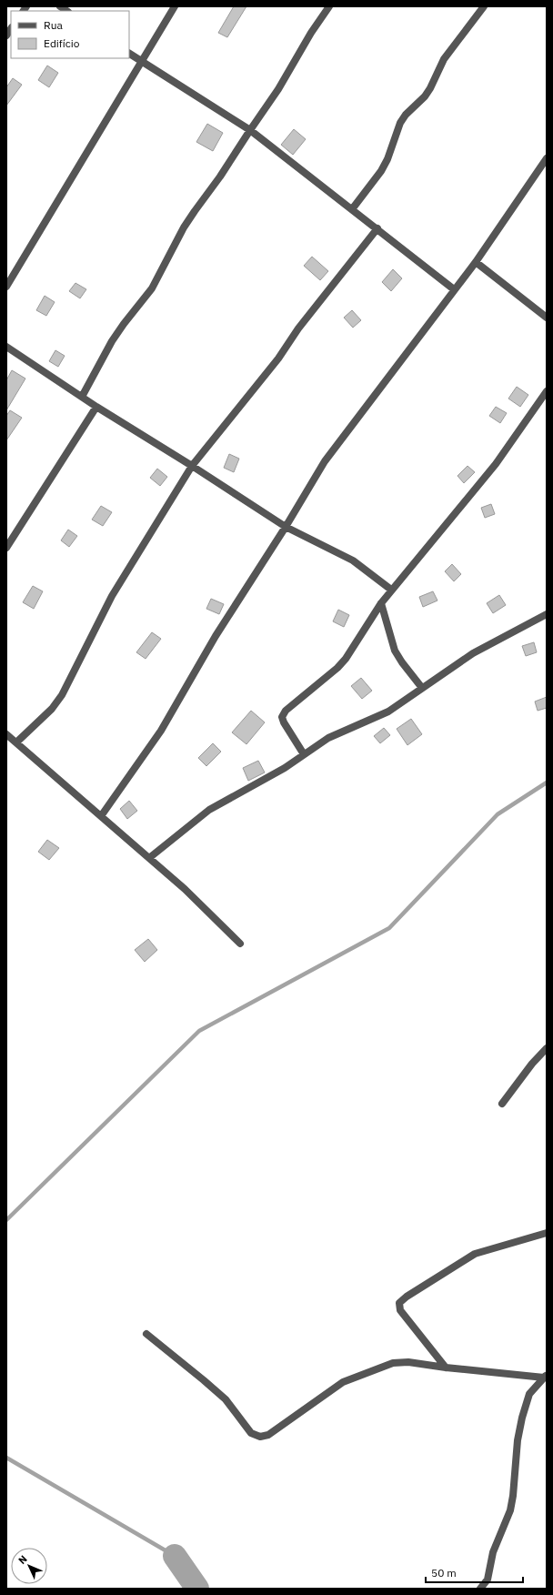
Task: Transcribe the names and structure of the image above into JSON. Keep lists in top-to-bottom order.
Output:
{
  "legend": ["Rua", "Edifício"],
  "scale_bar": "50 m",
  "north": "top left"
}
